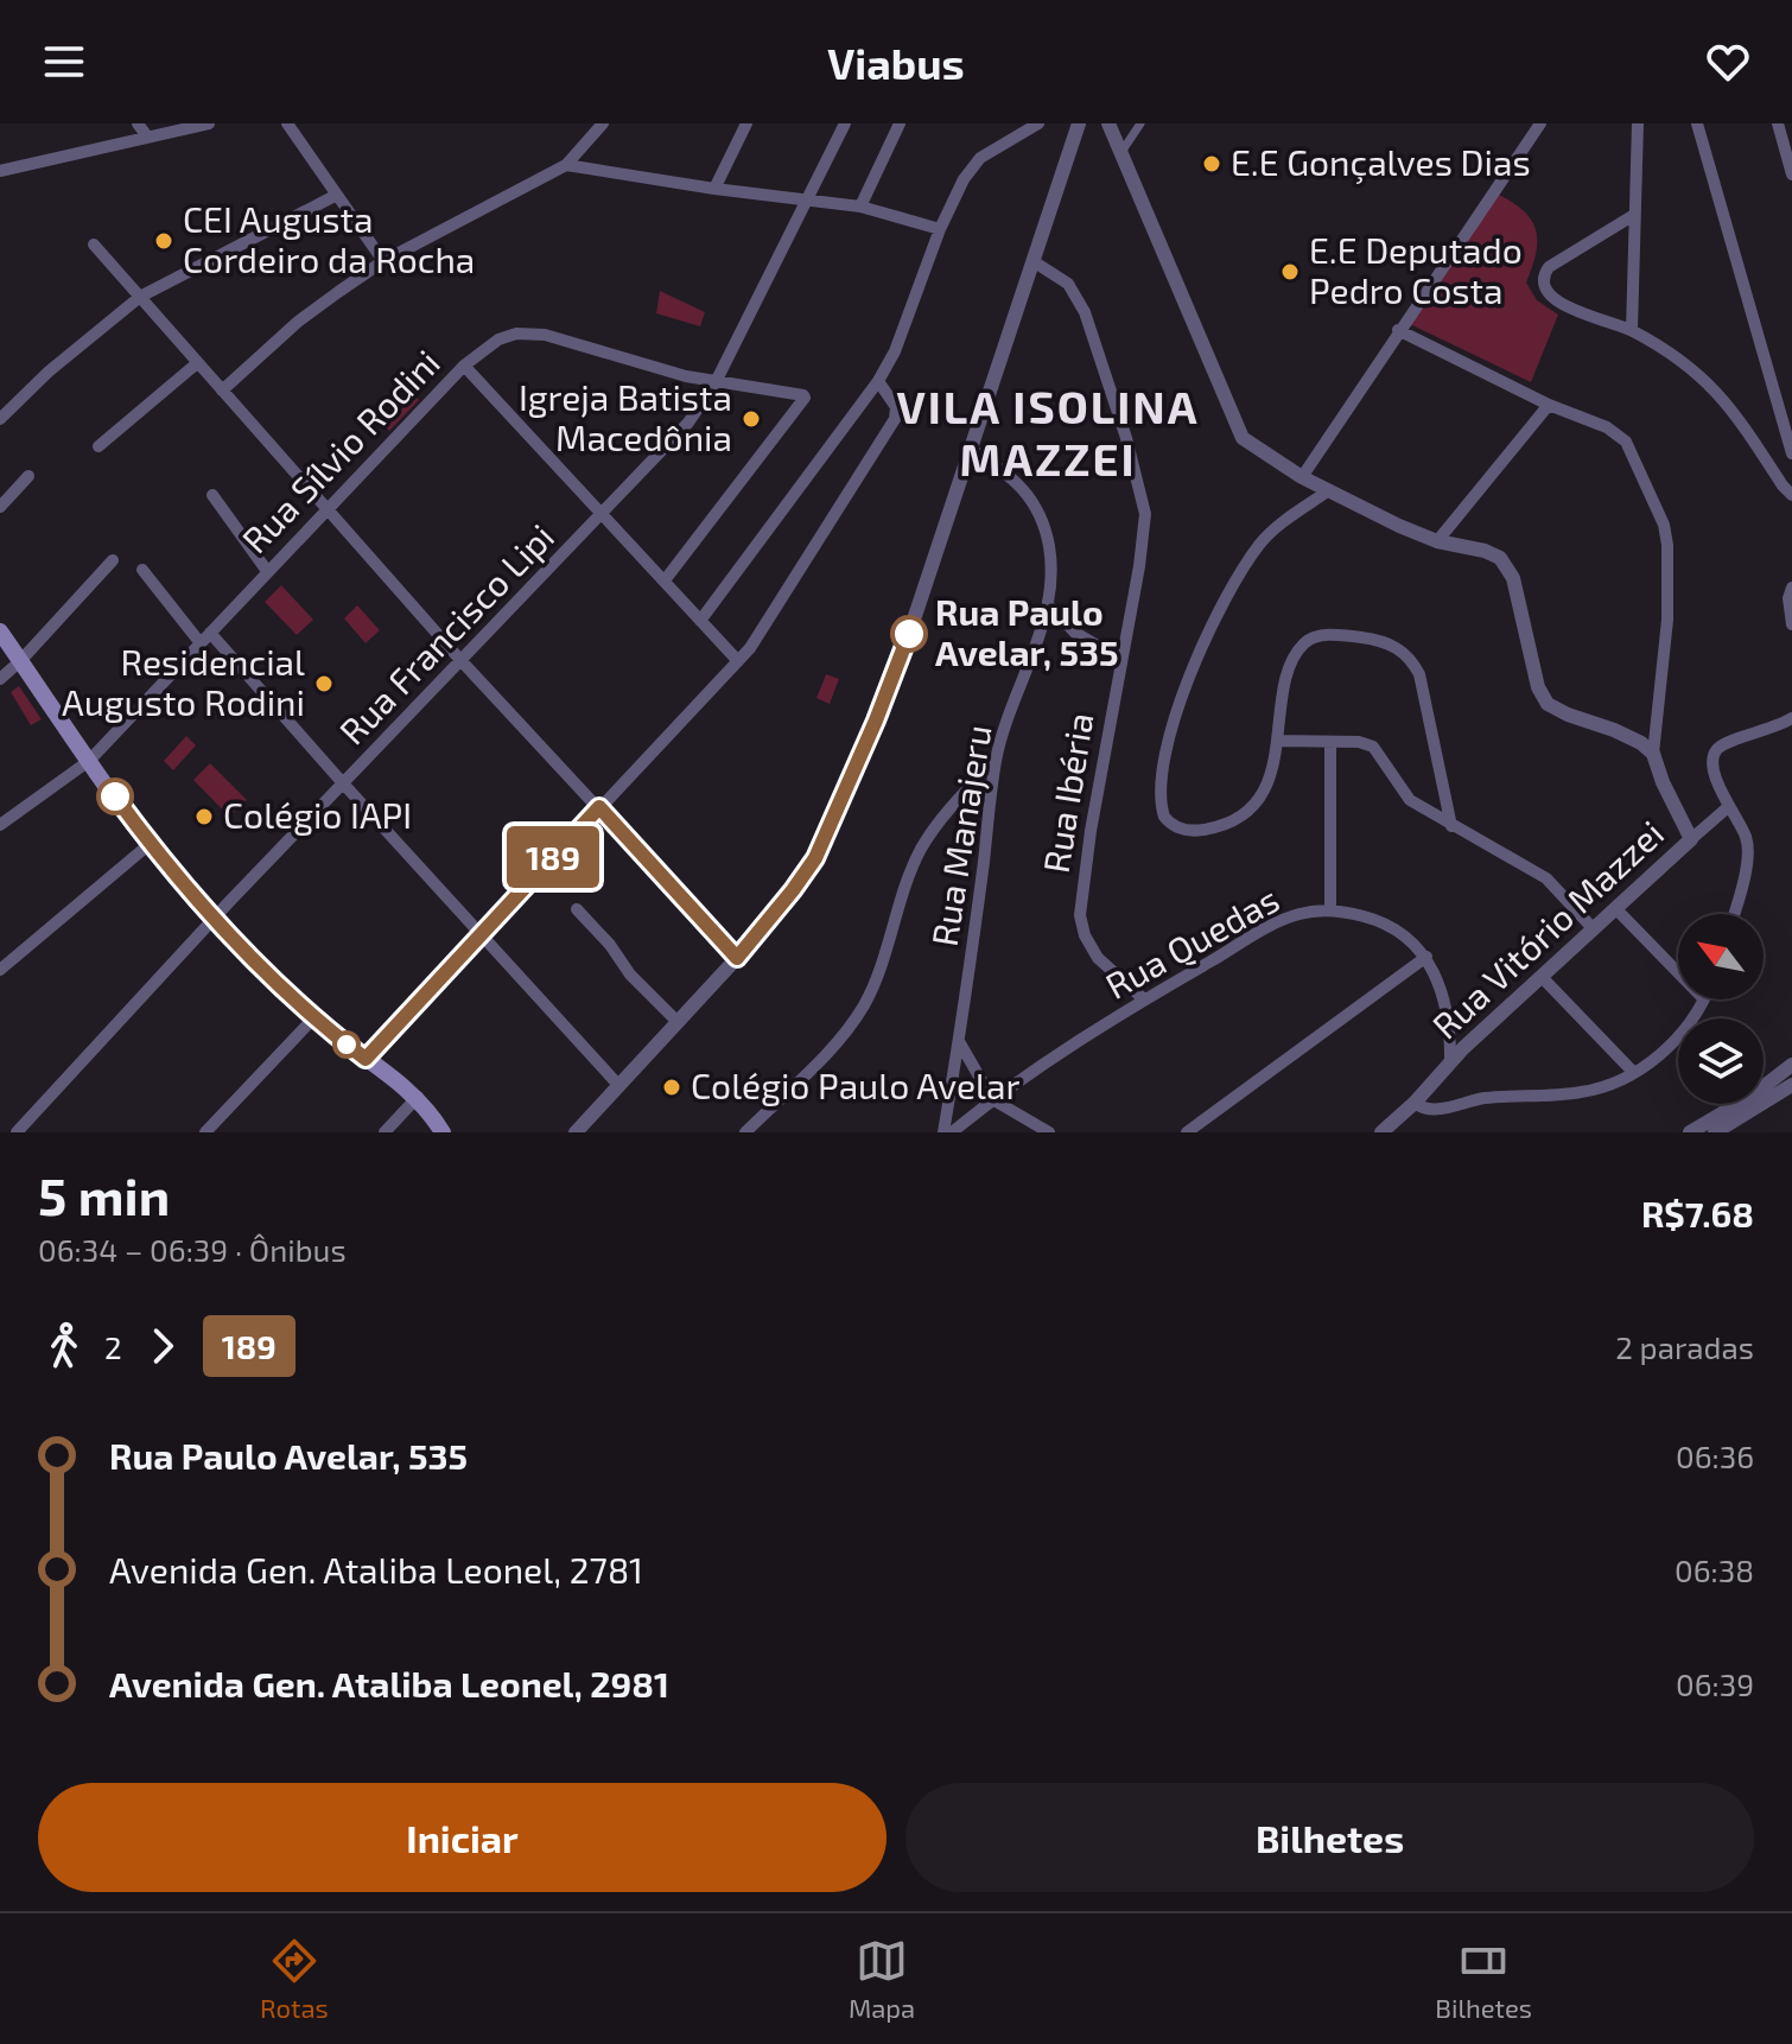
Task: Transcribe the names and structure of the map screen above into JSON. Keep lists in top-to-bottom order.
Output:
{
  "streets": {
    "street": [
      "Rua Sílvio Rodini",
      "Rua Francisco Lipi",
      "Rua Ibéria",
      "Rua Manajeru",
      "Rua Vitório Mazzei",
      "Rua Quedas"
    ]
  },
  "crossings": [
    ["Rua Sílvio Rodini", "Rua Francisco Lipi"],
    ["Rua Ibéria", "Rua Quedas"],
    ["Rua Vitório Mazzei", "Rua Quedas"]
  ],
  "districts": ["VILA ISOLINA MAZZEI"],
  "places": [
    "E.E Gonçalves Dias",
    "CEI Augusta Cordeiro da Rocha",
    "E.E Deputado Pedro Costa",
    "Igreja Batista Macedônia",
    "Rua Paulo Avelar, 535",
    "Residencial Augusto Rodini",
    "Colégio IAPI",
    "Colégio Paulo Avelar"
  ],
  "lines": ["bus line 189"],
  "north": "top left",
  "page": {
    "header": "Viabus",
    "on_map": "189",
    "heading": ["5 min", "06:34 – 06:39 · Ônibus", "R$7.68"],
    "legs": ["2", "189", "2 paradas"],
    "list": [
      {
        "name": "Rua Paulo Avelar, 535",
        "value": "06:36"
      },
      {
        "name": "Avenida Gen. Ataliba Leonel, 2781",
        "value": "06:38"
      },
      {
        "name": "Avenida Gen. Ataliba Leonel, 2981",
        "value": "06:39"
      }
    ],
    "buttons": ["Iniciar", "Bilhetes"],
    "tabs": ["Rotas", "Mapa", "Bilhetes"]
  }
}
